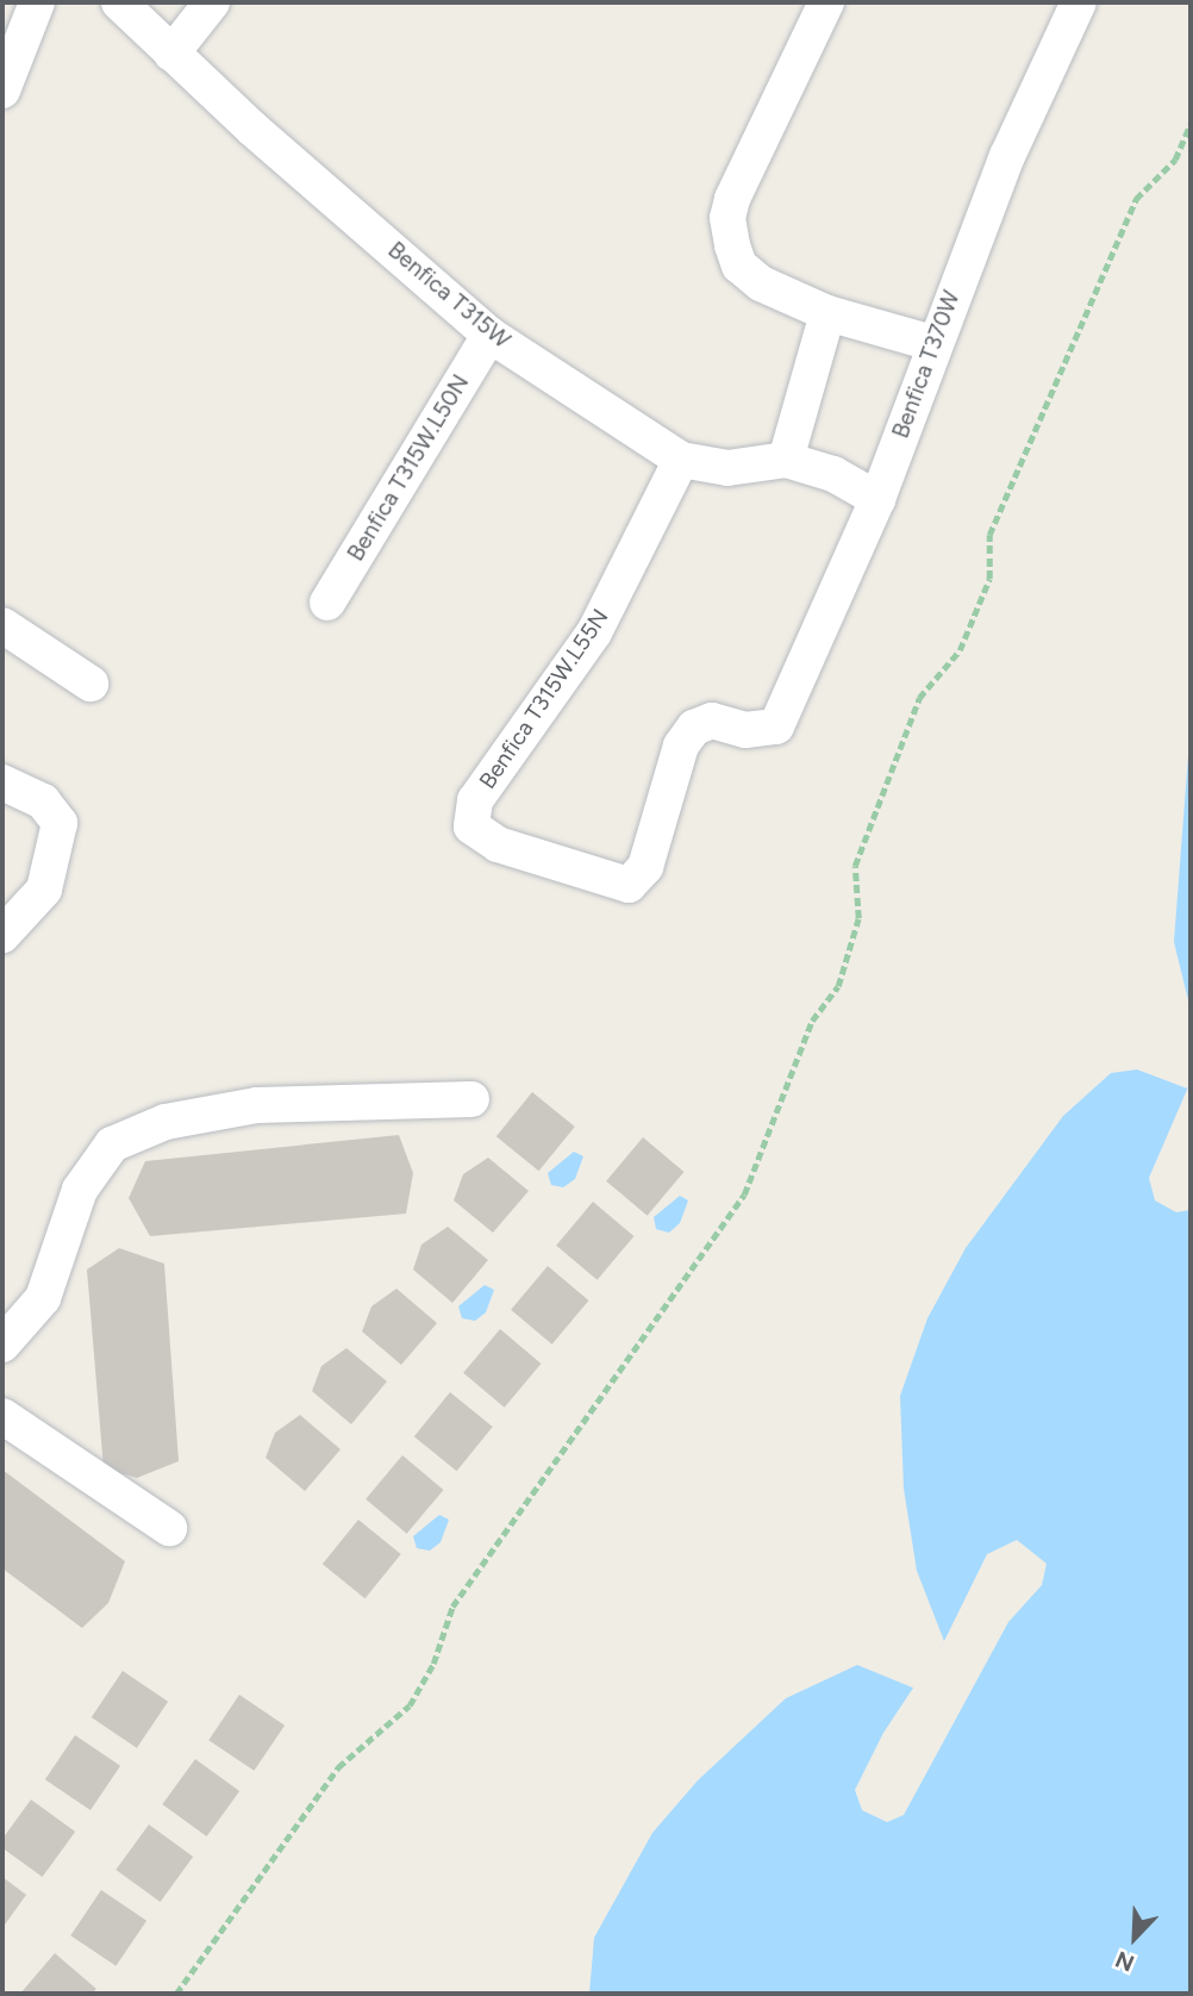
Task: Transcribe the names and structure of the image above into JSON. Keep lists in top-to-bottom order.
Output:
{
  "streets": {
    "street": [
      "Benfica T315W",
      "Benfica T370W",
      "Benfica T315W.L50N",
      "Benfica T315W.L55N"
    ]
  },
  "crossings": [
    ["Benfica T315W", "Benfica T370W"],
    ["Benfica T315W", "Benfica T315W.L50N"],
    ["Benfica T315W", "Benfica T315W.L55N"],
    ["Benfica T370W", "Benfica T315W.L55N"]
  ],
  "north": "bottom left"
}
